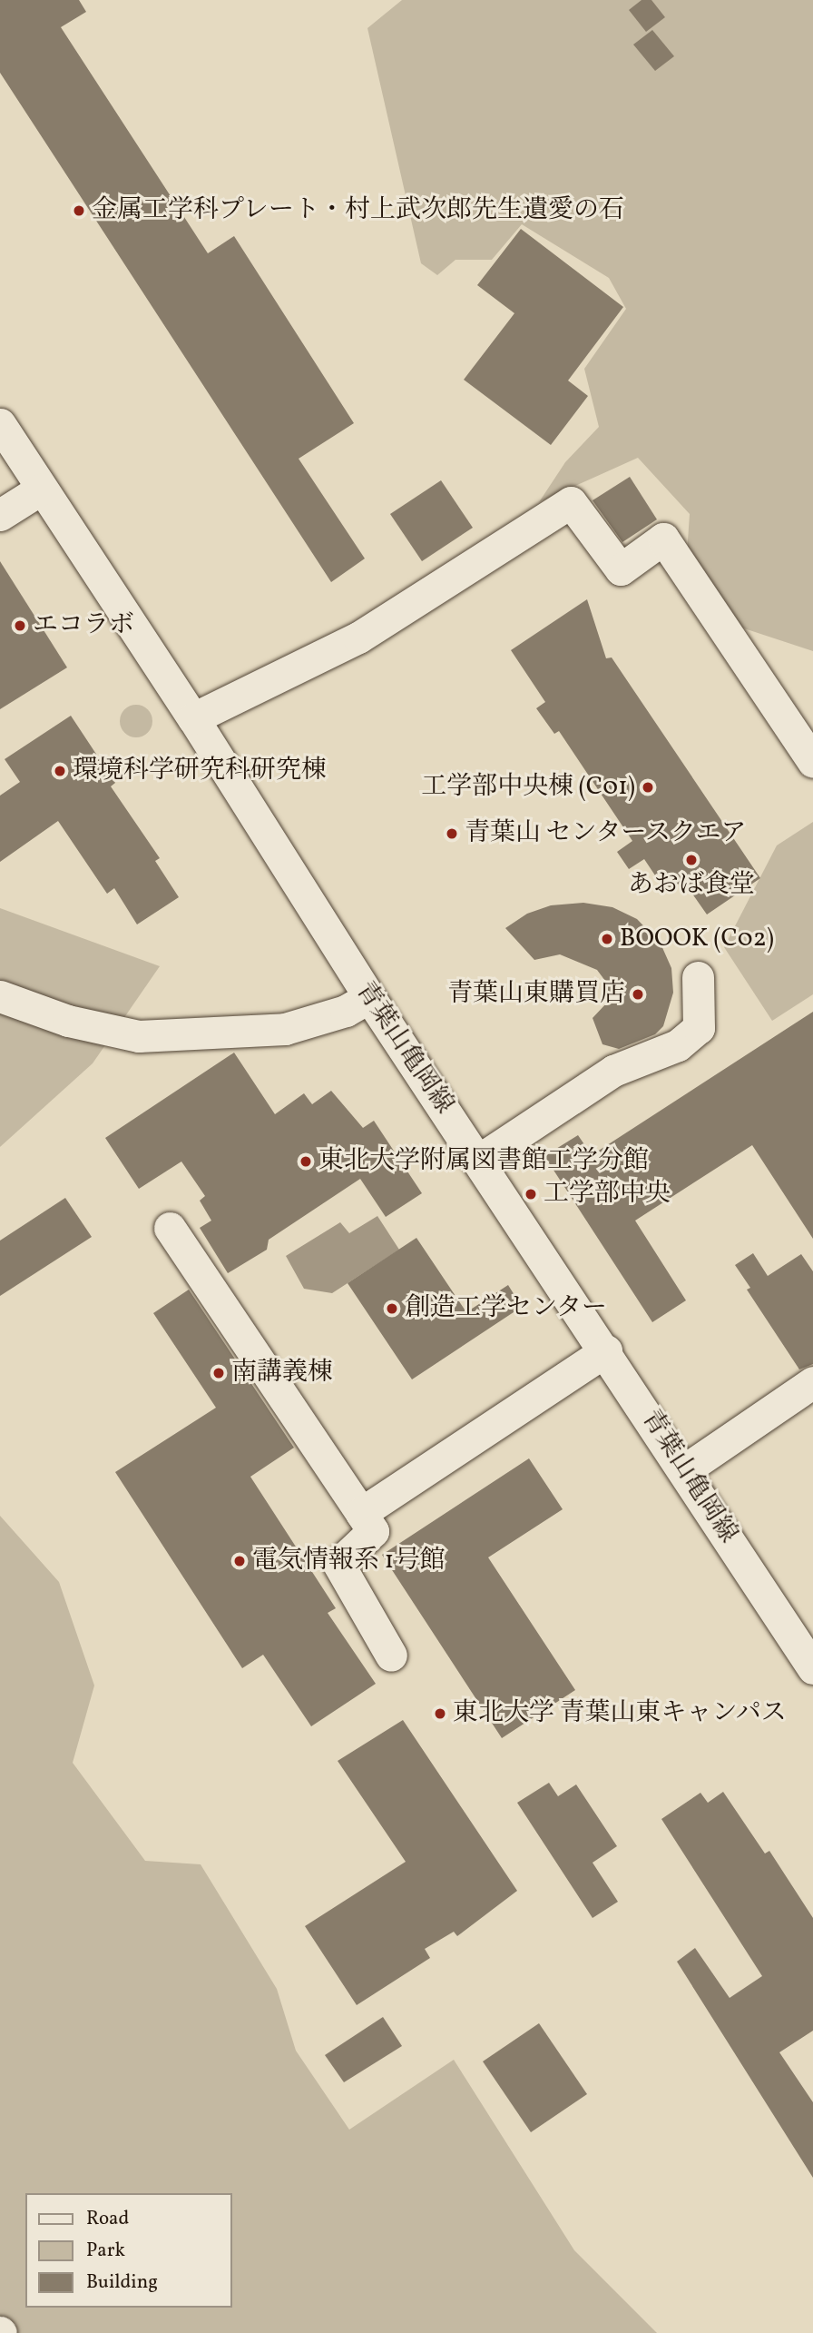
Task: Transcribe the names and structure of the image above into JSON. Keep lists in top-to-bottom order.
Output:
{
  "streets": {
    "street": ["青葉山亀岡線"]
  },
  "places": [
    "金属工学科プレート・村上武次郎先生遺愛の石",
    "エコラボ",
    "環境科学研究科研究棟",
    "工学部中央棟 (C01)",
    "青葉山 センタースクエア",
    "あおば食堂",
    "BOOOK (C02)",
    "青葉山東購買店",
    "東北大学附属図書館工学分館",
    "工学部中央",
    "創造工学センター",
    "南講義棟",
    "電気情報系 1号館",
    "東北大学 青葉山東キャンパス"
  ],
  "legend": ["Road", "Park", "Building"]
}
